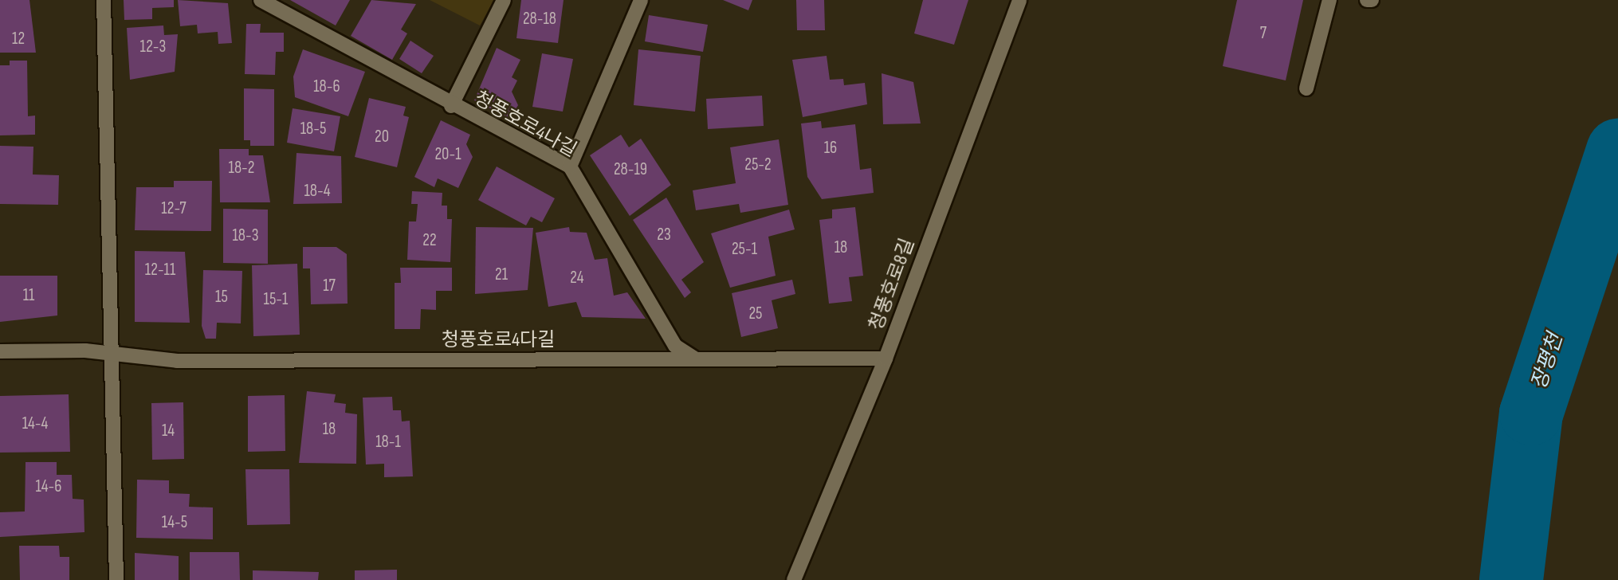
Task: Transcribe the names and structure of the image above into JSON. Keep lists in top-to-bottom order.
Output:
{
  "streets": {
    "street": ["청풍호로4나길", "청풍호로8길", "청풍호로4다길"]
  },
  "crossings": [
    ["청풍호로4나길", "청풍호로4다길"],
    ["청풍호로8길", "청풍호로4다길"]
  ],
  "water": ["장평천"],
  "house_numbers": [
    "28-18",
    "7",
    "12",
    "12-3",
    "18-6",
    "18-5",
    "20",
    "16",
    "20-1",
    "25-2",
    "18-2",
    "28-19",
    "18-4",
    "12-7",
    "23",
    "18-3",
    "22",
    "18",
    "25-1",
    "12-11",
    "21",
    "24",
    "17",
    "11",
    "15",
    "15-1",
    "25",
    "14-4",
    "18",
    "14",
    "18-1",
    "14-6",
    "14-5"
  ]
}
